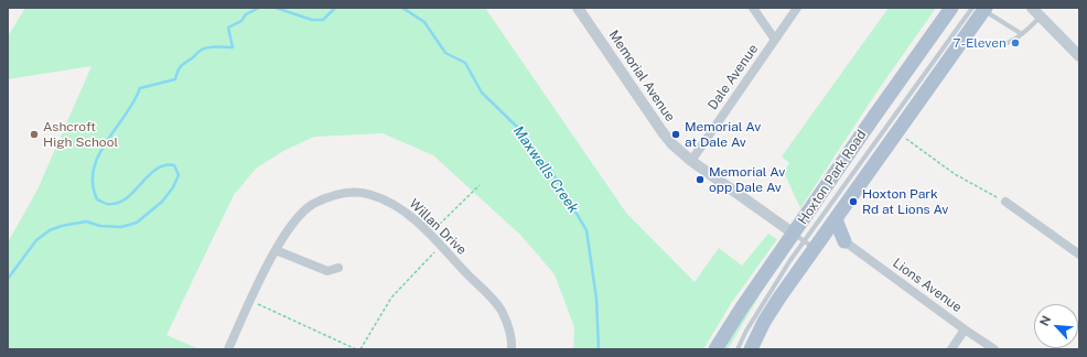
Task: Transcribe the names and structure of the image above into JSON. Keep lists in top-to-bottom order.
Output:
{
  "streets": {
    "main road": ["Hoxton Park Road"],
    "street": [
      "Memorial Avenue",
      "Dale Avenue",
      "Willan Drive",
      "Lions Avenue"
    ]
  },
  "crossings": [
    ["Memorial Avenue", "Dale Avenue"],
    ["Memorial Avenue", "Hoxton Park Road"]
  ],
  "water": ["Maxwells Creek"],
  "places": [
    "7-Eleven",
    "Ashcroft High School",
    "Memorial Av at Dale Av",
    "Memorial Av opp Dale Av",
    "Hoxton Park Rd at Lions Av"
  ],
  "north": "top left"
}
